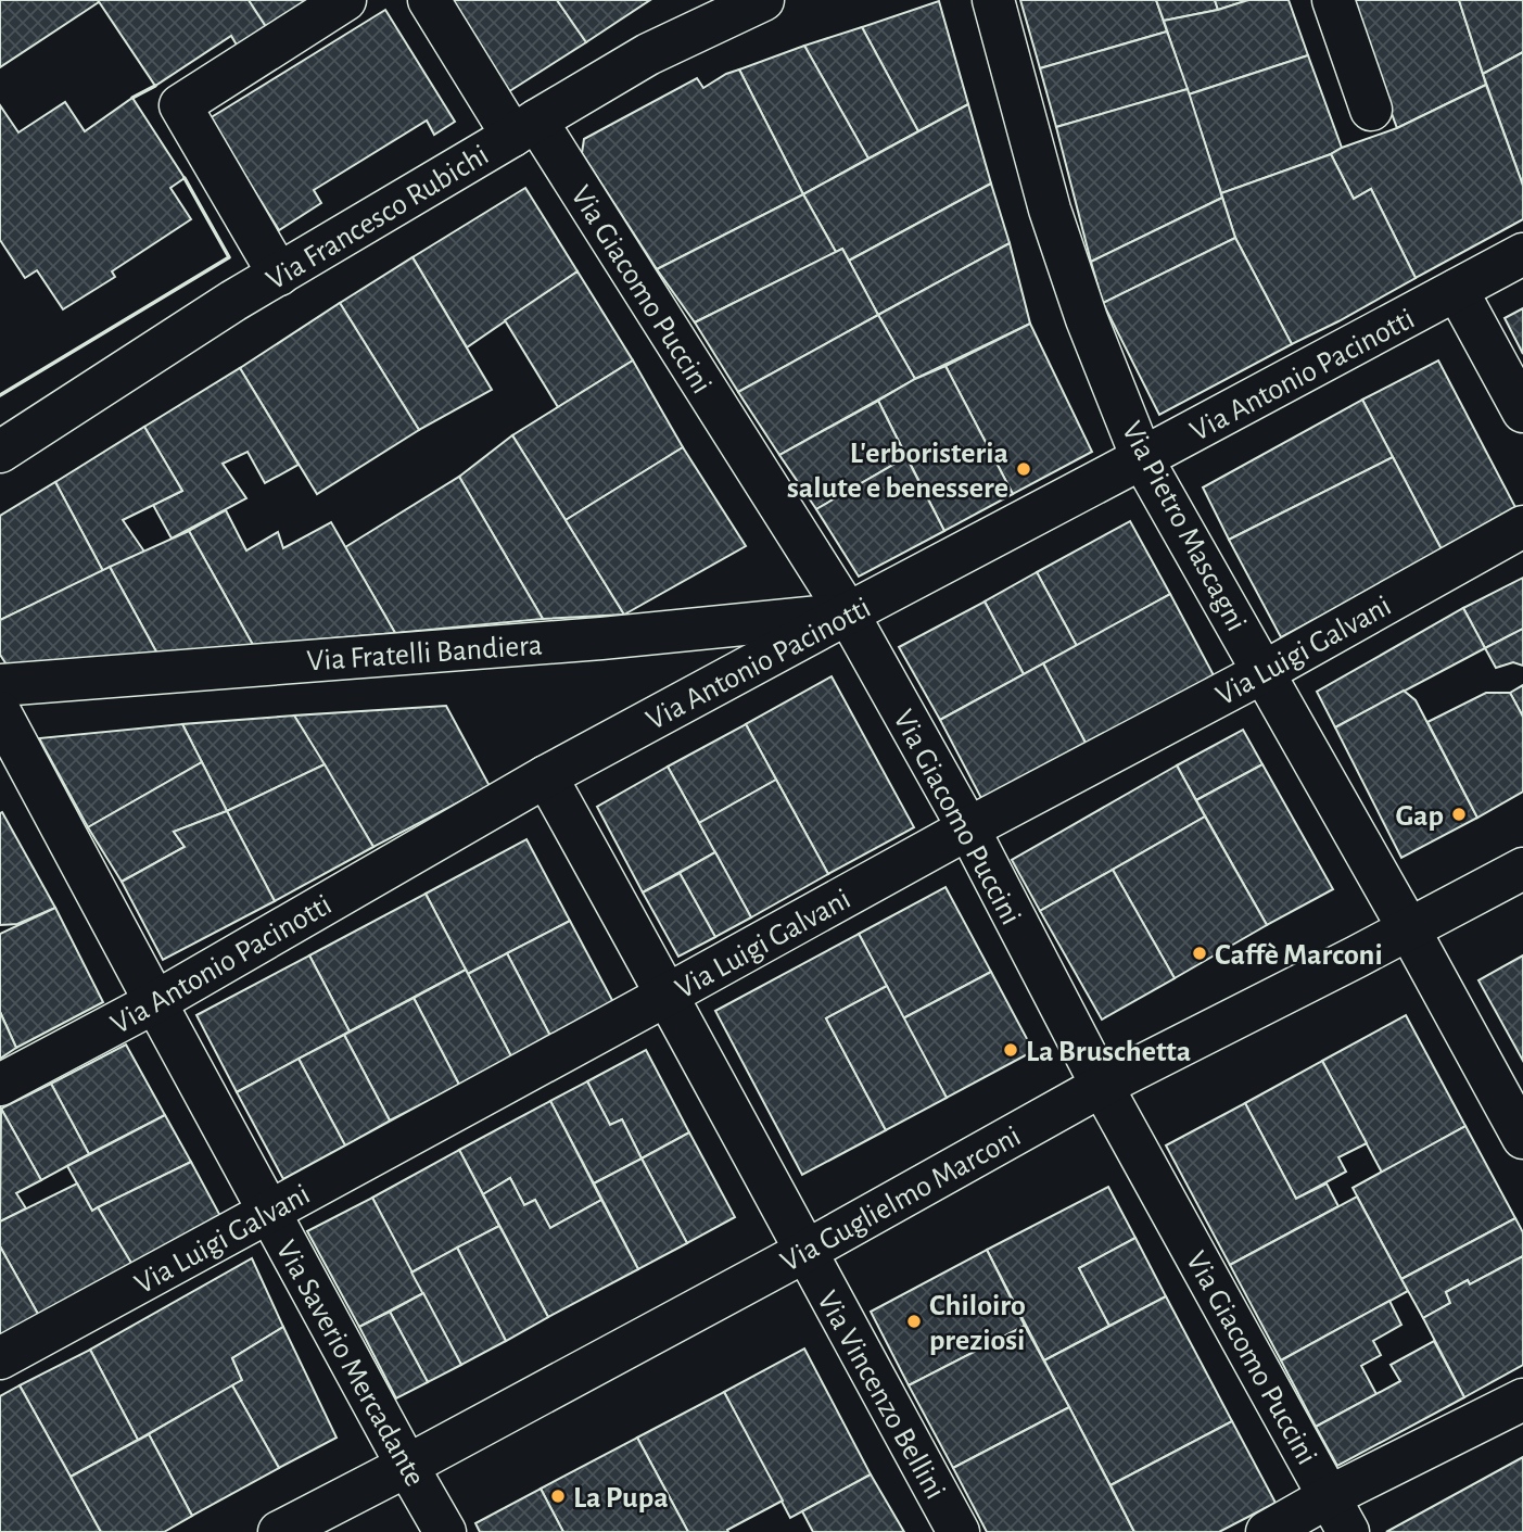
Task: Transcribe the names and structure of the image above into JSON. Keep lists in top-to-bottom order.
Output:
{
  "streets": {
    "street": [
      "Via Francesco Rubichi",
      "Via Giacomo Puccini",
      "Via Antonio Pacinotti",
      "Via Pietro Mascagni",
      "Via Luigi Galvani",
      "Via Fratelli Bandiera",
      "Via Guglielmo Marconi",
      "Via Saverio Mercadante",
      "Via Vincenzo Bellini"
    ]
  },
  "crossings": [
    ["Via Francesco Rubichi", "Via Giacomo Puccini"],
    ["Via Giacomo Puccini", "Via Antonio Pacinotti"],
    ["Via Giacomo Puccini", "Via Luigi Galvani"],
    ["Via Giacomo Puccini", "Via Fratelli Bandiera"],
    ["Via Giacomo Puccini", "Via Guglielmo Marconi"],
    ["Via Antonio Pacinotti", "Via Pietro Mascagni"],
    ["Via Antonio Pacinotti", "Via Fratelli Bandiera"],
    ["Via Antonio Pacinotti", "Via Saverio Mercadante"],
    ["Via Antonio Pacinotti", "Via Vincenzo Bellini"],
    ["Via Pietro Mascagni", "Via Luigi Galvani"],
    ["Via Pietro Mascagni", "Via Guglielmo Marconi"],
    ["Via Luigi Galvani", "Via Saverio Mercadante"],
    ["Via Luigi Galvani", "Via Vincenzo Bellini"],
    ["Via Guglielmo Marconi", "Via Saverio Mercadante"],
    ["Via Guglielmo Marconi", "Via Vincenzo Bellini"]
  ],
  "places": [
    "L'erboristeria salute e benessere",
    "Gap",
    "Caffè Marconi",
    "La Bruschetta",
    "Chiloiro preziosi",
    "La Pupa"
  ]
}
